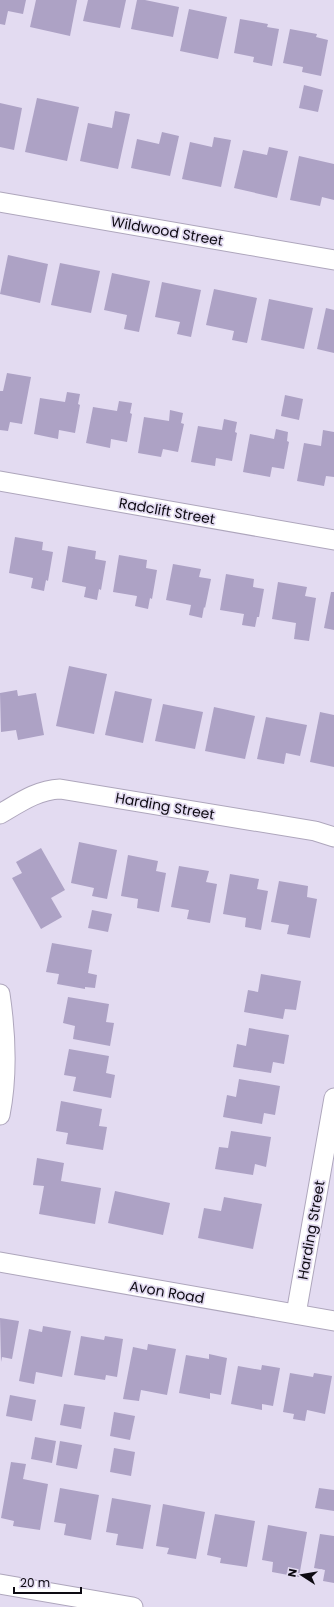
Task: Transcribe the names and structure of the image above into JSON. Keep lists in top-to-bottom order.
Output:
{
  "streets": {
    "street": [
      "Wildwood Street",
      "Radclift Street",
      "Harding Street",
      "Avon Road"
    ]
  },
  "crossings": [
    ["Harding Street", "Avon Road"]
  ],
  "scale_bar": "20 m",
  "north": "left"
}
